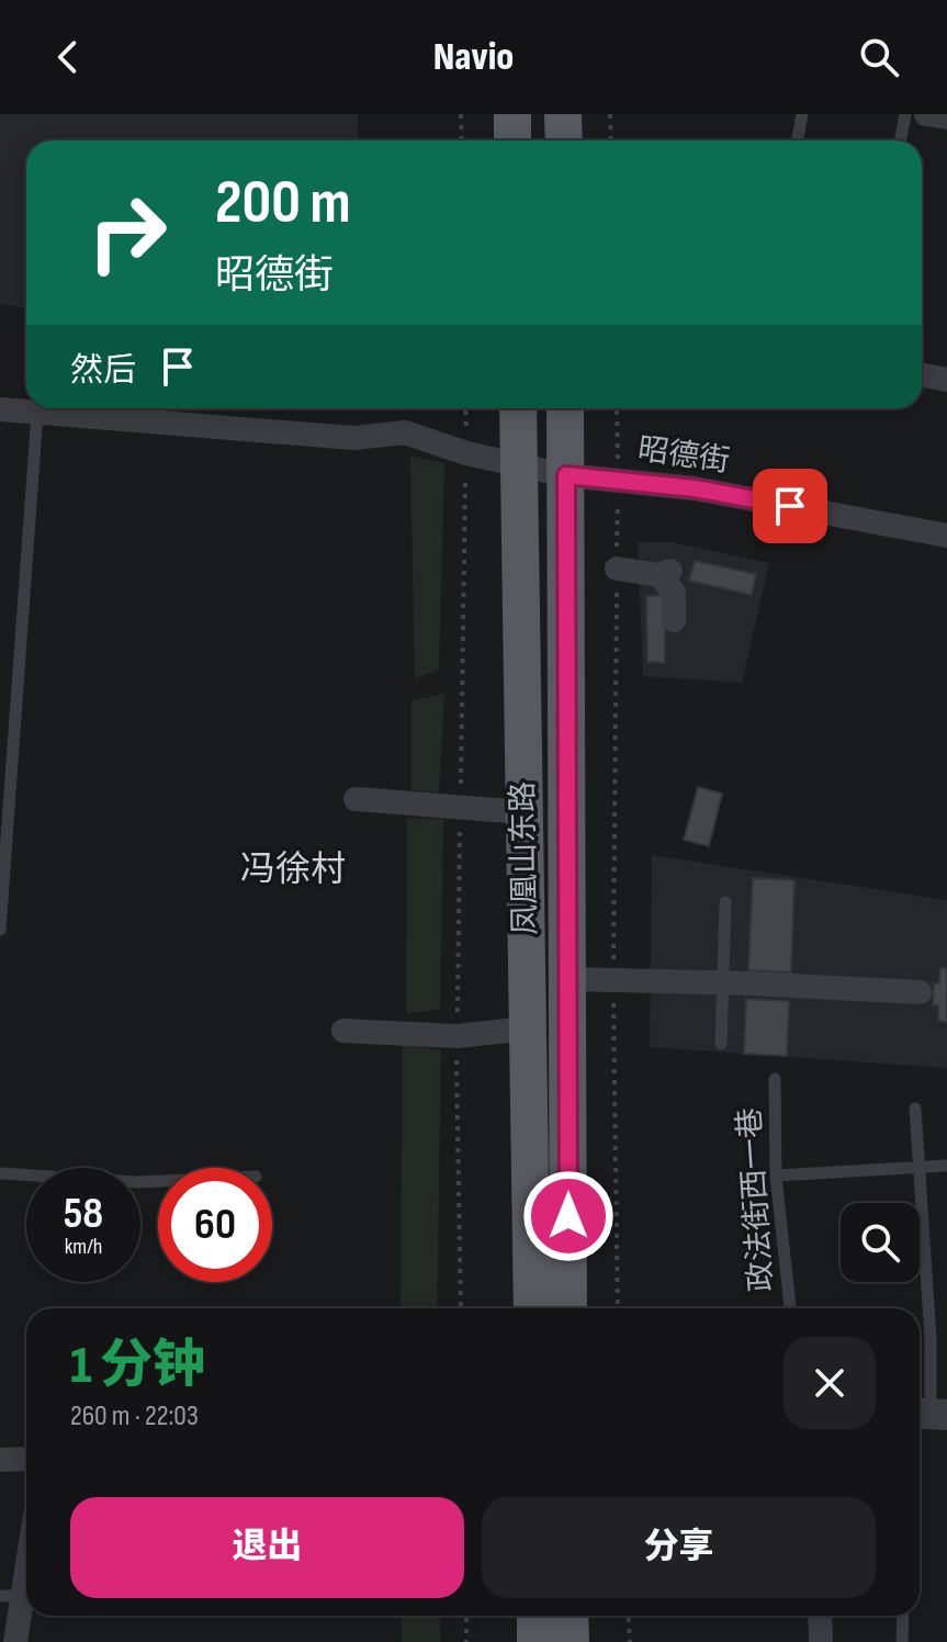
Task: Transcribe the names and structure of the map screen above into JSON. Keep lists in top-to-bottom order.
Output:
{
  "streets": {
    "main road": ["凤凰山东路"],
    "street": ["昭德街"],
    "lane": ["政法街西一巷"]
  },
  "crossings": [
    ["昭德街", "凤凰山东路"]
  ],
  "districts": ["冯徐村"],
  "page": {
    "header": "Navio",
    "turn": ["200 m", "昭德街"],
    "then": "然后",
    "speed": "58 km/h",
    "limit": "60",
    "heading": ["1 分钟", "260 m · 22:03"],
    "buttons": ["退出", "分享"]
  }
}
